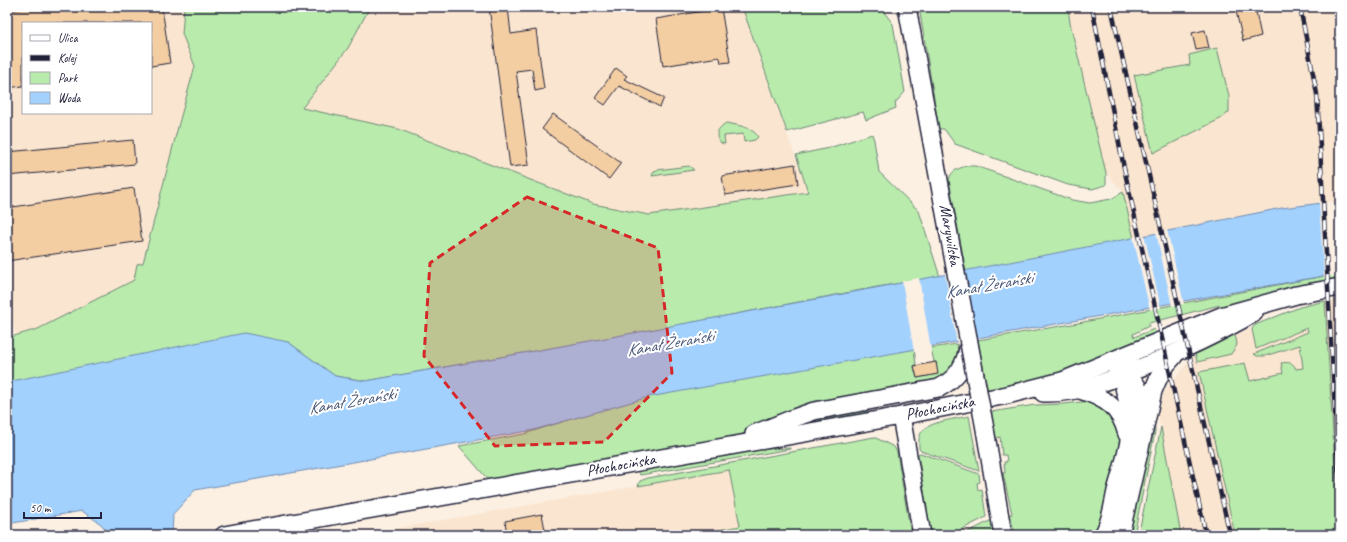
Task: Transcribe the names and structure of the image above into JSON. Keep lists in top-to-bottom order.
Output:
{
  "streets": {
    "main road": ["Marywilska", "Płochocińska"]
  },
  "water": ["Kanał Żerański"],
  "legend": [
    "Ulica",
    "Kolej",
    "Park",
    "Woda"
  ],
  "scale_bar": "50 m"
}
